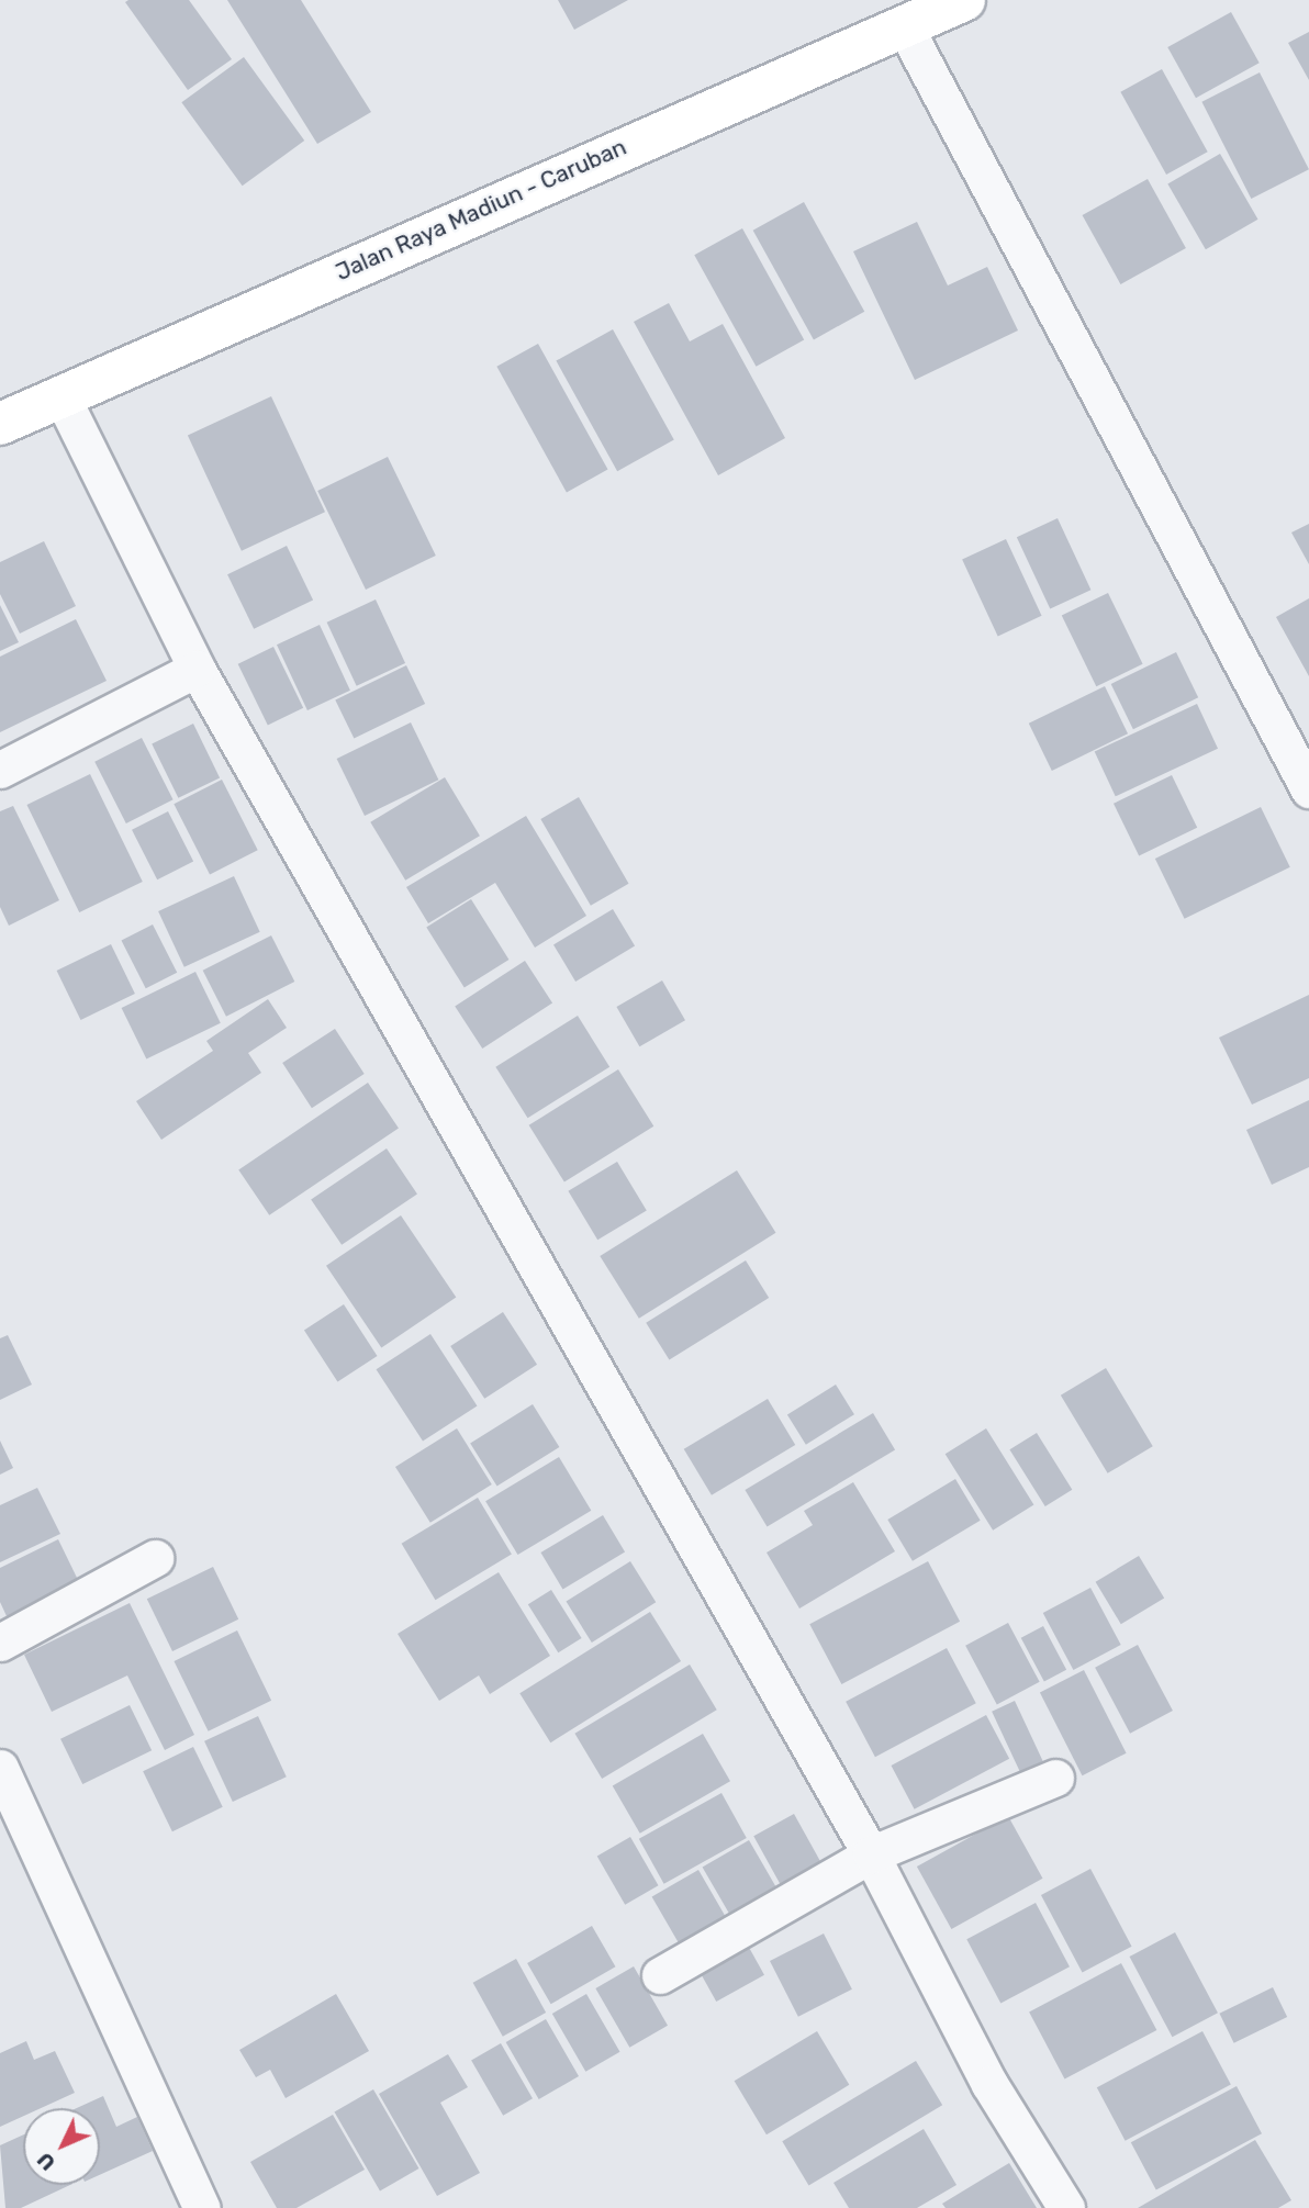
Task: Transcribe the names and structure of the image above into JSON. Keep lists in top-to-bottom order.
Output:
{
  "streets": {
    "highway": ["Jalan Raya Madiun - Caruban"]
  },
  "north": "bottom left"
}
